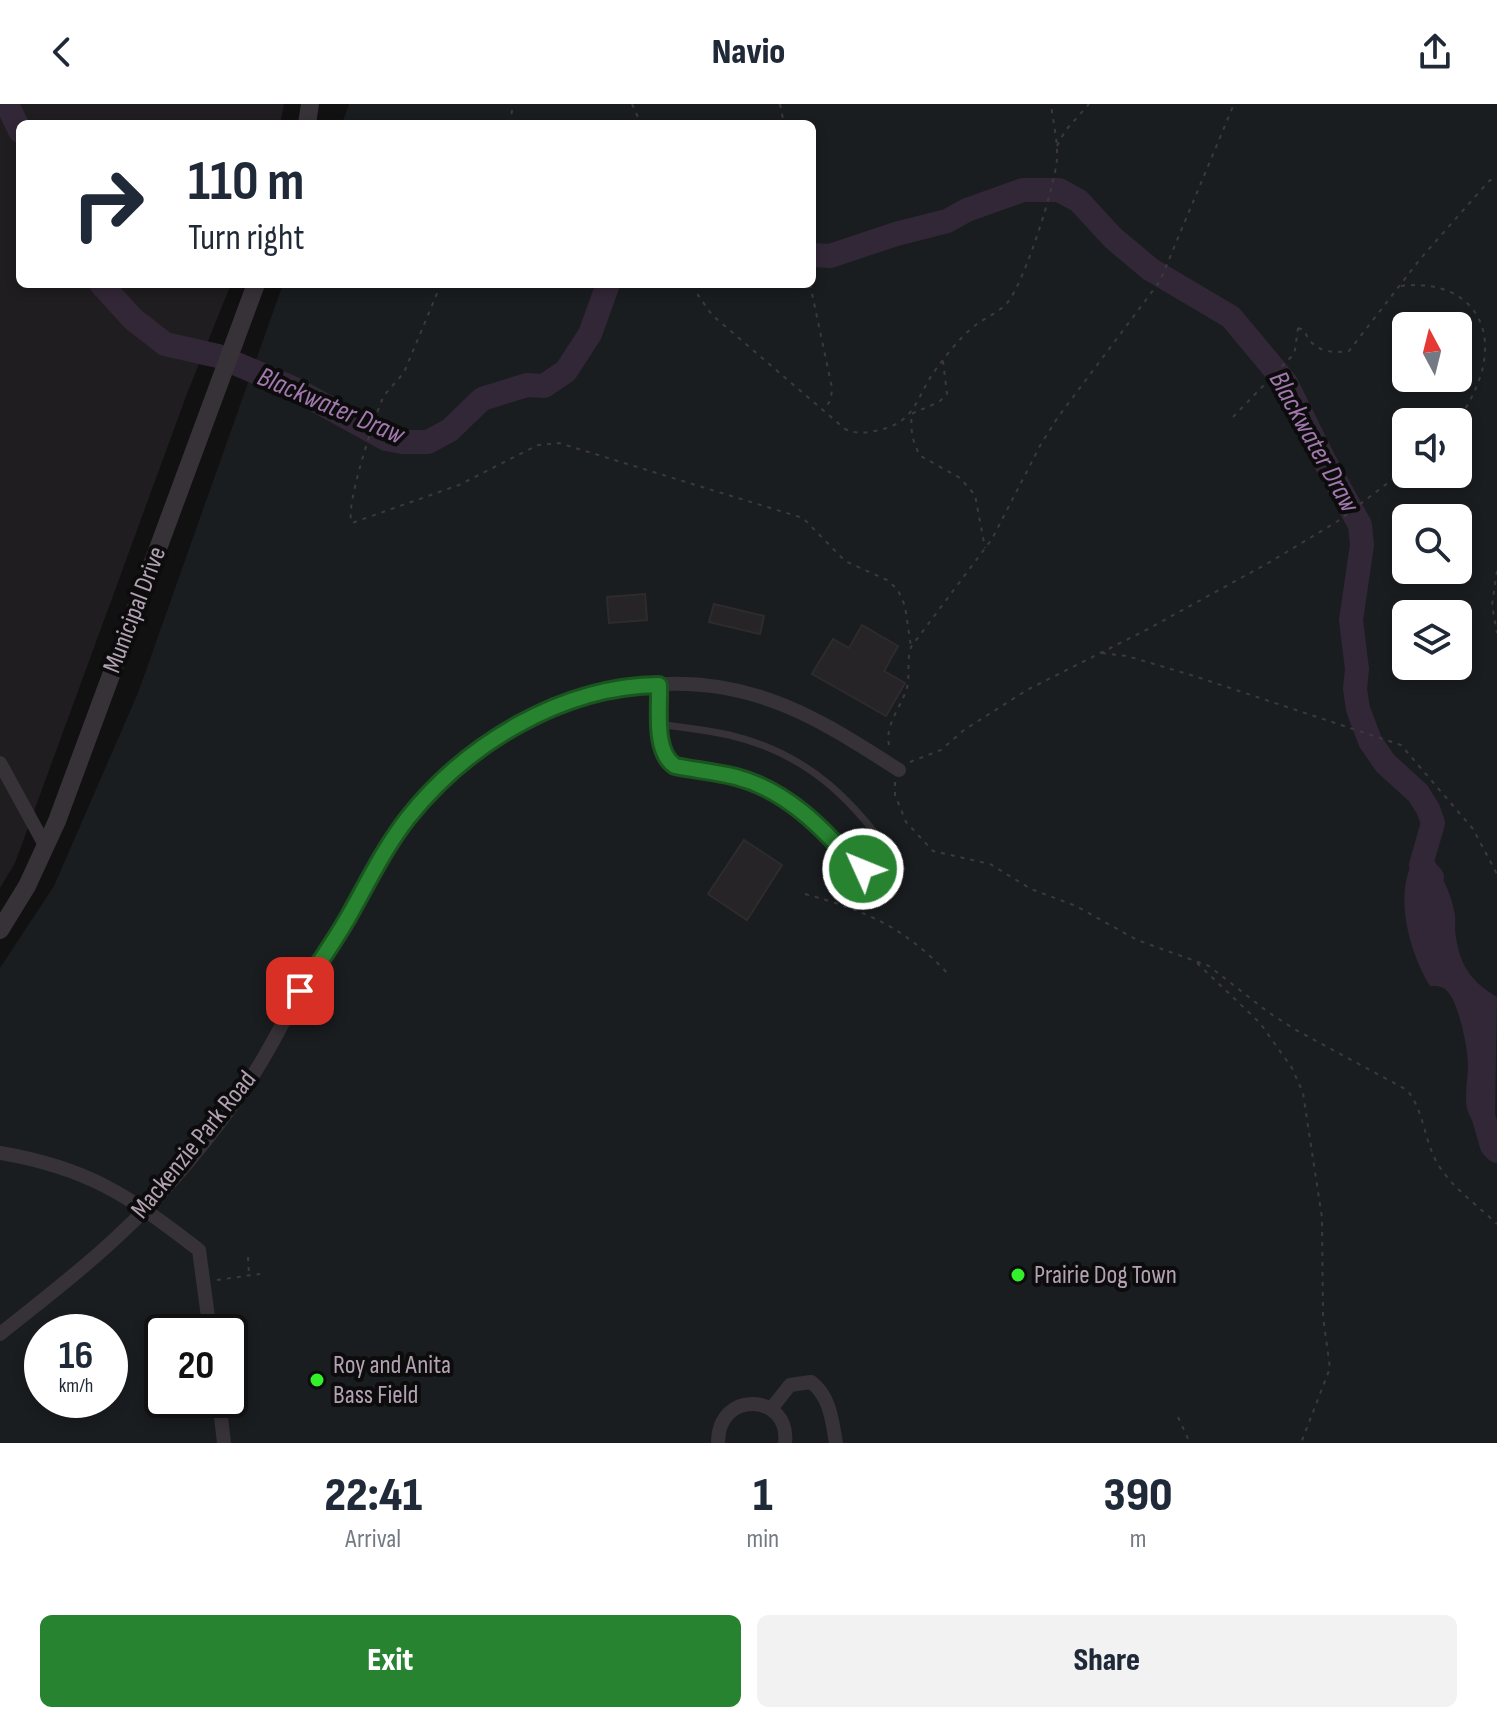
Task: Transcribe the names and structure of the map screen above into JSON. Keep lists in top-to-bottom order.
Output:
{
  "streets": {
    "street": ["Municipal Drive", "Mackenzie Park Road"]
  },
  "water": ["Blackwater Draw"],
  "places": ["Prairie Dog Town", "Roy and Anita Bass Field"],
  "north": "top",
  "page": {
    "header": "Navio",
    "turn": ["110 m", "Turn right"],
    "speed": "16 km/h",
    "limit": "20",
    "eta": [
      "22:41",
      "Arrival",
      "1",
      "min",
      "390",
      "m"
    ],
    "buttons": ["Exit", "Share"]
  }
}
